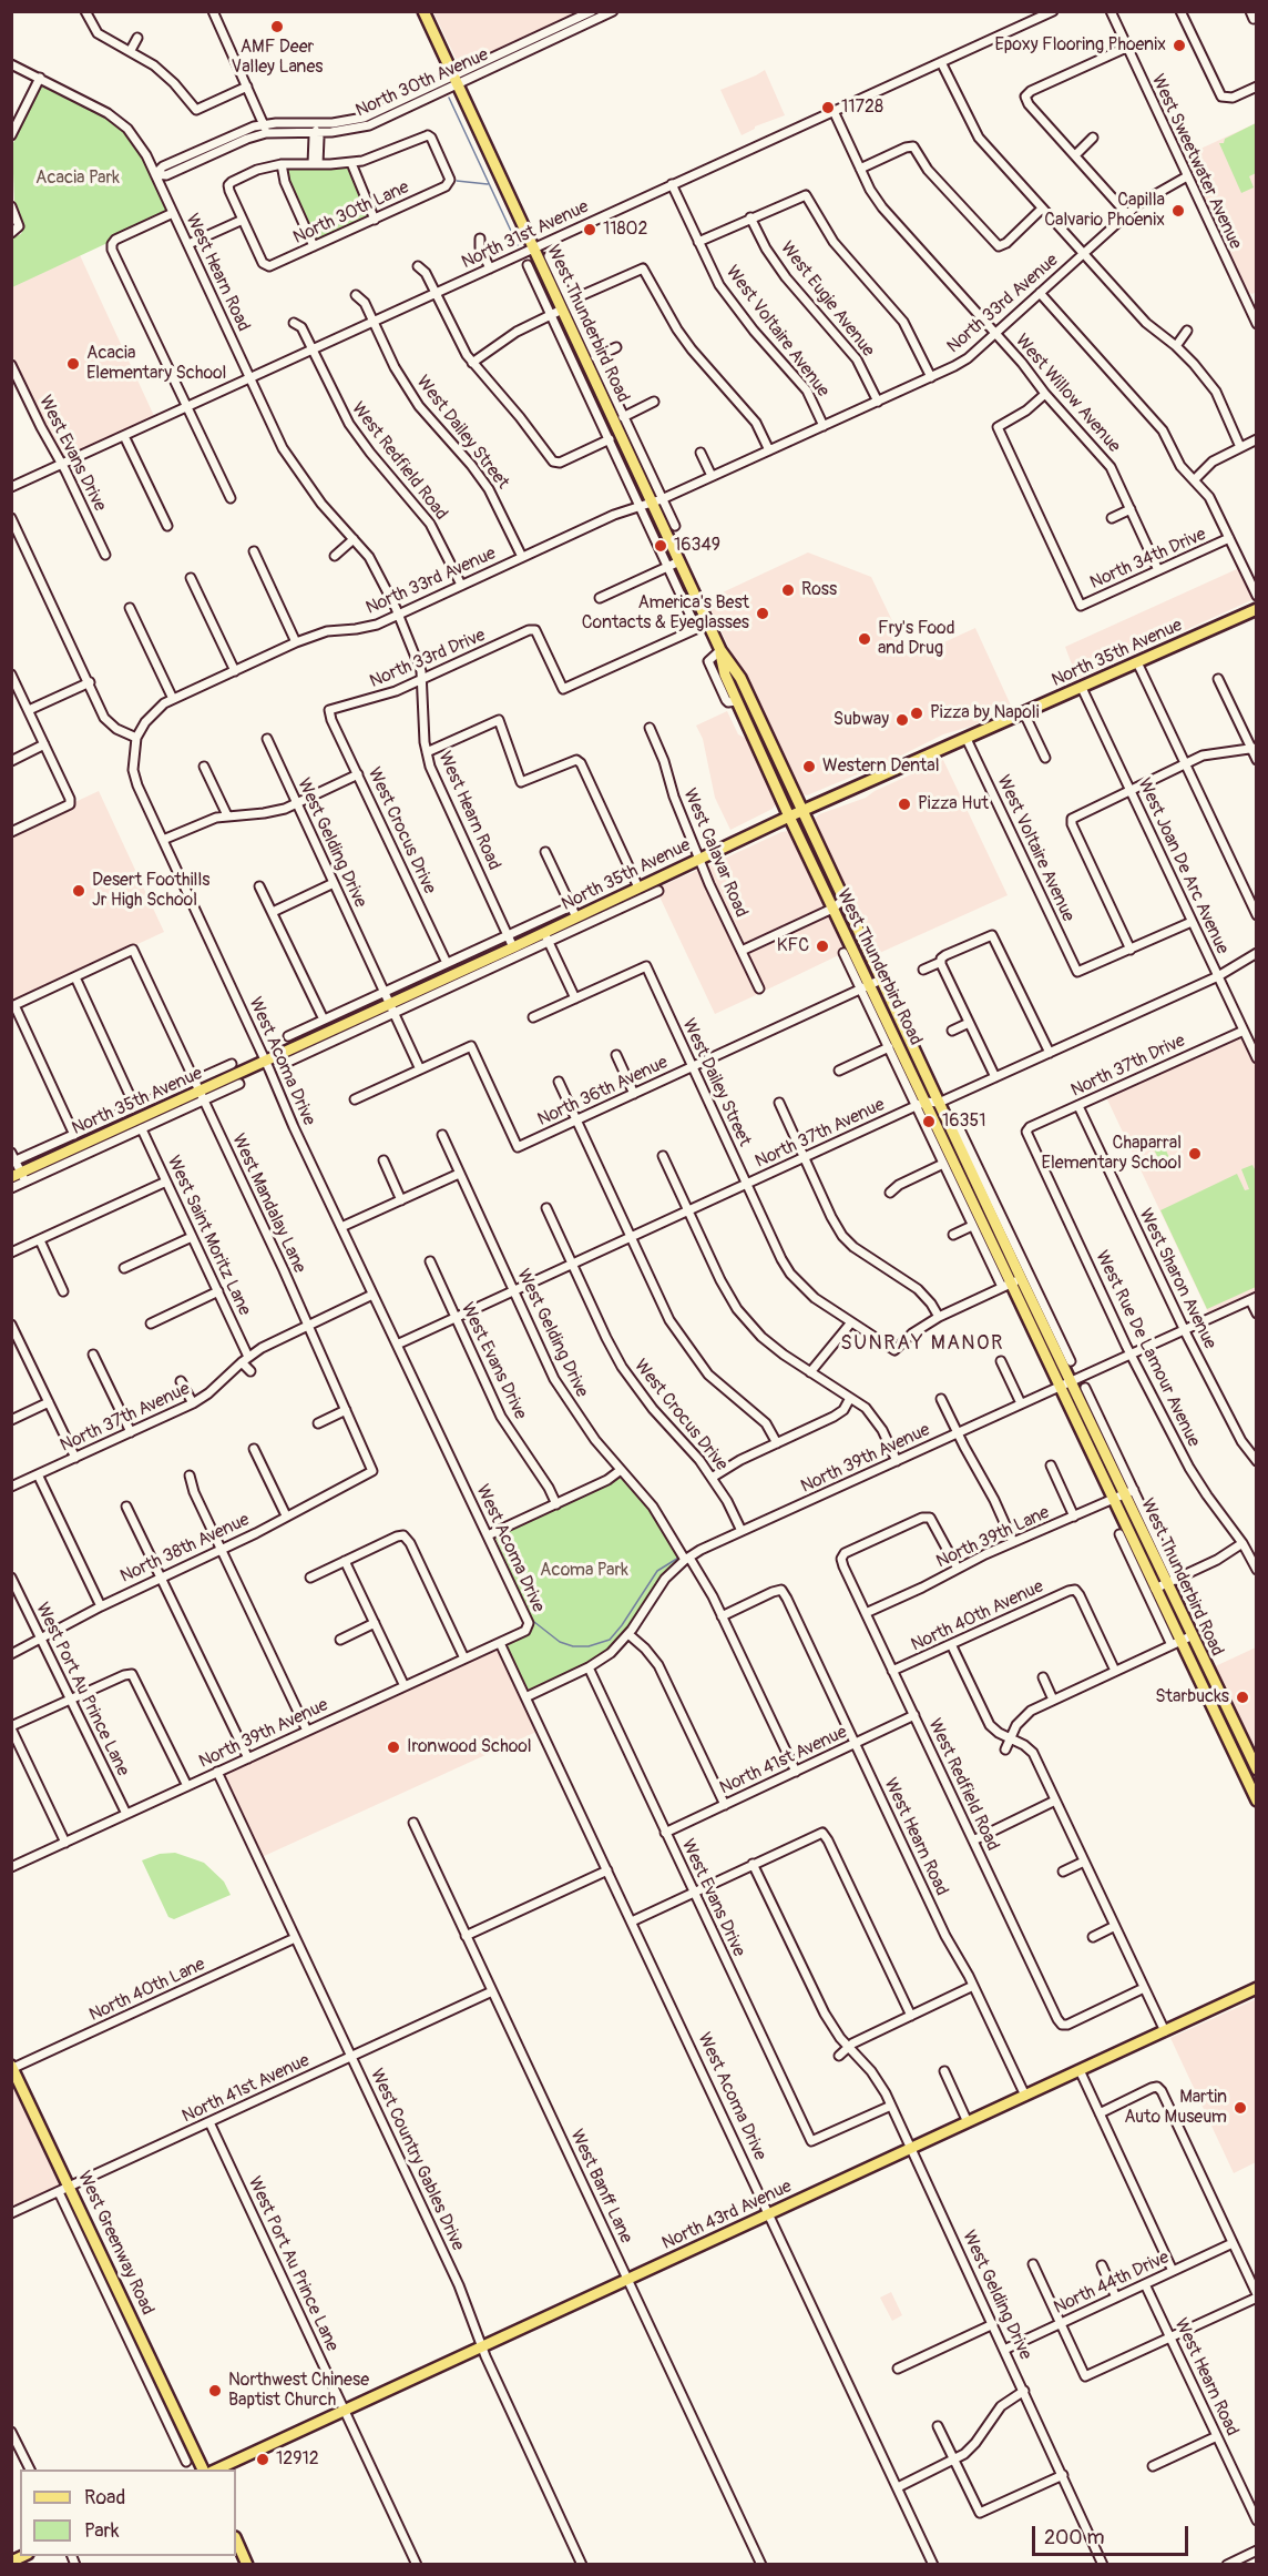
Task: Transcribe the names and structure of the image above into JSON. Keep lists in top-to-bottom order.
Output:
{
  "streets": {
    "main road": [
      "West Thunderbird Road",
      "North 35th Avenue",
      "North 43rd Avenue",
      "West Greenway Road"
    ],
    "street": [
      "North 30th Avenue",
      "West Sweetwater Avenue",
      "North 30th Lane",
      "North 31st Avenue",
      "West Hearn Road",
      "West Eugie Avenue",
      "North 33rd Avenue",
      "West Voltaire Avenue",
      "West Willow Avenue",
      "West Dailey Street",
      "West Evans Drive",
      "West Redfield Road",
      "North 34th Drive",
      "North 33rd Drive",
      "West Crocus Drive",
      "West Gelding Drive",
      "West Calavar Road",
      "West Joan De Arc Avenue",
      "West Acoma Drive",
      "North 37th Drive",
      "North 36th Avenue",
      "North 37th Avenue",
      "West Mandalay Lane",
      "West Saint Moritz Lane",
      "West Sharon Avenue",
      "West Rue De Lamour Avenue",
      "North 39th Avenue",
      "North 39th Lane",
      "North 38th Avenue",
      "North 40th Avenue",
      "West Port Au Prince Lane",
      "North 41st Avenue",
      "North 40th Lane",
      "West Country Gables Drive",
      "West Banff Lane",
      "North 44th Drive"
    ]
  },
  "crossings": [
    ["North 30th Avenue", "West Hearn Road"],
    ["North 30th Avenue", "West Thunderbird Road"],
    ["West Sweetwater Avenue", "North 33rd Avenue"],
    ["North 31st Avenue", "West Hearn Road"],
    ["North 31st Avenue", "West Thunderbird Road"],
    ["North 31st Avenue", "West Voltaire Avenue"],
    ["North 31st Avenue", "West Willow Avenue"],
    ["North 31st Avenue", "West Dailey Street"],
    ["North 31st Avenue", "West Evans Drive"],
    ["North 31st Avenue", "West Redfield Road"],
    ["West Hearn Road", "North 33rd Avenue"],
    ["West Hearn Road", "North 35th Avenue"],
    ["West Hearn Road", "North 33rd Drive"],
    ["West Hearn Road", "West Gelding Drive"],
    ["West Hearn Road", "North 41st Avenue"],
    ["West Hearn Road", "North 43rd Avenue"],
    ["West Hearn Road", "North 44th Drive"],
    ["West Eugie Avenue", "North 33rd Avenue"],
    ["North 33rd Avenue", "West Thunderbird Road"],
    ["North 33rd Avenue", "West Voltaire Avenue"],
    ["North 33rd Avenue", "West Willow Avenue"],
    ["North 33rd Avenue", "West Dailey Street"],
    ["North 33rd Avenue", "West Redfield Road"],
    ["North 33rd Avenue", "West Acoma Drive"],
    ["West Thunderbird Road", "North 35th Avenue"],
    ["West Thunderbird Road", "North 33rd Drive"],
    ["West Thunderbird Road", "North 36th Avenue"],
    ["West Thunderbird Road", "North 37th Avenue"],
    ["West Thunderbird Road", "North 39th Avenue"],
    ["West Thunderbird Road", "North 39th Lane"],
    ["West Voltaire Avenue", "North 35th Avenue"],
    ["West Willow Avenue", "North 34th Drive"],
    ["West Dailey Street", "North 36th Avenue"],
    ["West Dailey Street", "North 37th Avenue"],
    ["West Evans Drive", "West Gelding Drive"],
    ["West Evans Drive", "North 37th Avenue"],
    ["West Evans Drive", "North 39th Avenue"],
    ["West Evans Drive", "North 41st Avenue"],
    ["West Redfield Road", "North 39th Lane"],
    ["West Redfield Road", "North 40th Avenue"],
    ["West Redfield Road", "North 41st Avenue"],
    ["North 35th Avenue", "West Crocus Drive"],
    ["North 35th Avenue", "West Gelding Drive"],
    ["North 35th Avenue", "West Calavar Road"],
    ["North 35th Avenue", "West Joan De Arc Avenue"],
    ["North 35th Avenue", "West Acoma Drive"],
    ["North 35th Avenue", "West Mandalay Lane"],
    ["North 35th Avenue", "West Saint Moritz Lane"],
    ["North 33rd Drive", "West Crocus Drive"],
    ["West Crocus Drive", "North 37th Avenue"],
    ["West Crocus Drive", "North 39th Avenue"],
    ["West Gelding Drive", "North 36th Avenue"],
    ["West Gelding Drive", "North 37th Avenue"],
    ["West Gelding Drive", "North 39th Avenue"],
    ["West Gelding Drive", "North 41st Avenue"],
    ["West Gelding Drive", "North 43rd Avenue"],
    ["West Gelding Drive", "North 44th Drive"],
    ["West Joan De Arc Avenue", "North 37th Drive"],
    ["West Joan De Arc Avenue", "North 37th Avenue"],
    ["West Acoma Drive", "North 37th Avenue"],
    ["West Acoma Drive", "North 39th Avenue"],
    ["West Acoma Drive", "North 43rd Avenue"],
    ["North 37th Drive", "West Sharon Avenue"],
    ["North 37th Drive", "West Rue De Lamour Avenue"],
    ["North 37th Avenue", "West Mandalay Lane"],
    ["North 37th Avenue", "West Saint Moritz Lane"],
    ["West Mandalay Lane", "North 38th Avenue"],
    ["West Sharon Avenue", "North 39th Avenue"],
    ["West Rue De Lamour Avenue", "North 39th Avenue"],
    ["North 39th Avenue", "West Port Au Prince Lane"],
    ["North 39th Avenue", "West Country Gables Drive"],
    ["North 38th Avenue", "West Port Au Prince Lane"],
    ["West Port Au Prince Lane", "North 41st Avenue"],
    ["West Port Au Prince Lane", "North 43rd Avenue"],
    ["North 41st Avenue", "West Country Gables Drive"],
    ["North 41st Avenue", "West Banff Lane"],
    ["North 41st Avenue", "West Greenway Road"],
    ["North 40th Lane", "West Country Gables Drive"],
    ["North 40th Lane", "West Greenway Road"],
    ["West Country Gables Drive", "North 43rd Avenue"],
    ["West Banff Lane", "North 43rd Avenue"]
  ],
  "districts": ["SUNRAY MANOR"],
  "parks": ["Acacia Park", "Acoma Park"],
  "places": [
    "AMF Deer Valley Lanes",
    "Epoxy Flooring Phoenix",
    "11728",
    "Capilla Calvario Phoenix",
    "11802",
    "Acacia Elementary School",
    "16349",
    "Ross",
    "America's Best Contacts & Eyeglasses",
    "Fry's Food and Drug",
    "Pizza by Napoli",
    "Subway",
    "Western Dental",
    "Pizza Hut",
    "Desert Foothills Jr High School",
    "KFC",
    "16351",
    "Chaparral Elementary School",
    "Starbucks",
    "Ironwood School",
    "Martin Auto Museum",
    "Northwest Chinese Baptist Church",
    "12912"
  ],
  "legend": ["Road", "Park"],
  "scale_bar": "200 m"
}
